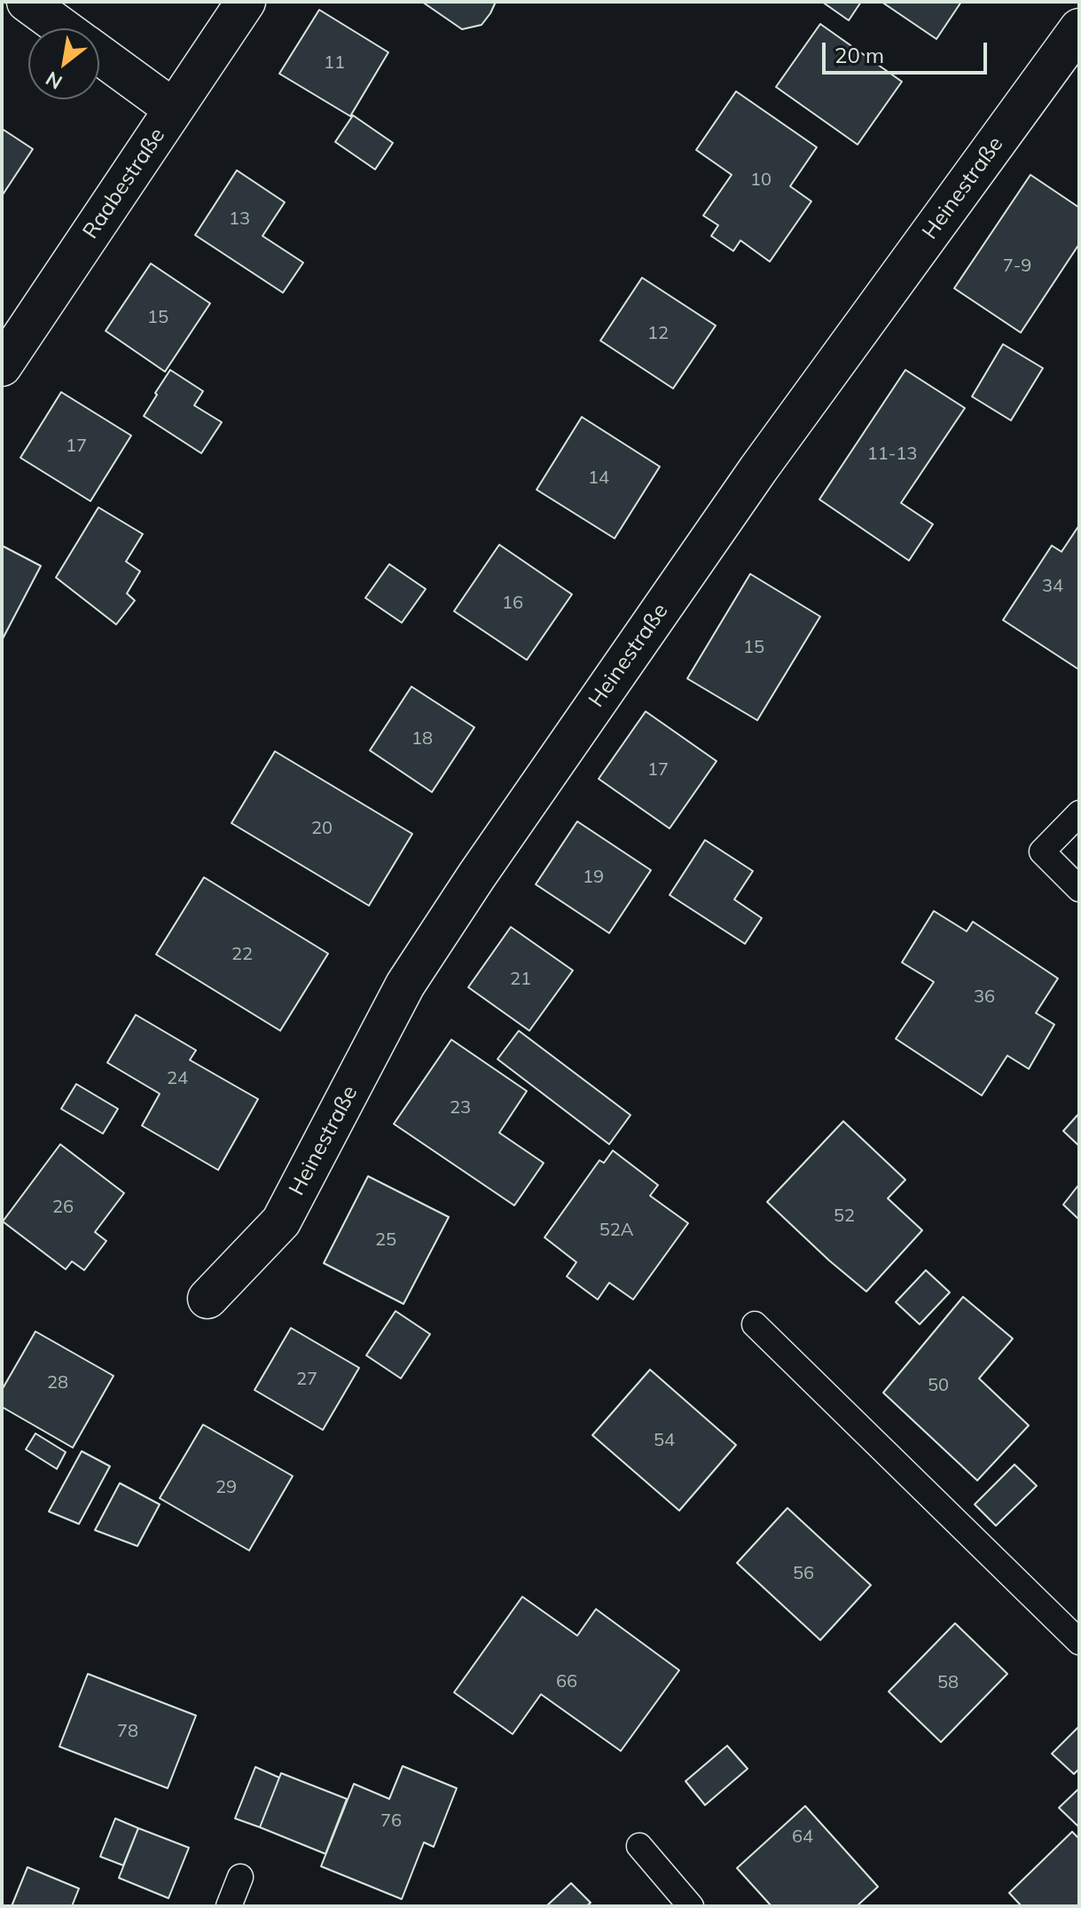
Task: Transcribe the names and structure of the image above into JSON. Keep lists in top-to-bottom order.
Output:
{
  "streets": {
    "street": ["Raabestraße", "Heinestraße"]
  },
  "house_numbers": [
    "11",
    "10",
    "13",
    "7-9",
    "15",
    "12",
    "17",
    "11-13",
    "14",
    "34",
    "16",
    "15",
    "18",
    "17",
    "20",
    "19",
    "22",
    "21",
    "36",
    "24",
    "23",
    "26",
    "52",
    "52A",
    "25",
    "27",
    "28",
    "50",
    "54",
    "29",
    "56",
    "66",
    "58",
    "78",
    "76",
    "64"
  ],
  "scale_bar": "20 m",
  "north": "bottom left"
}
